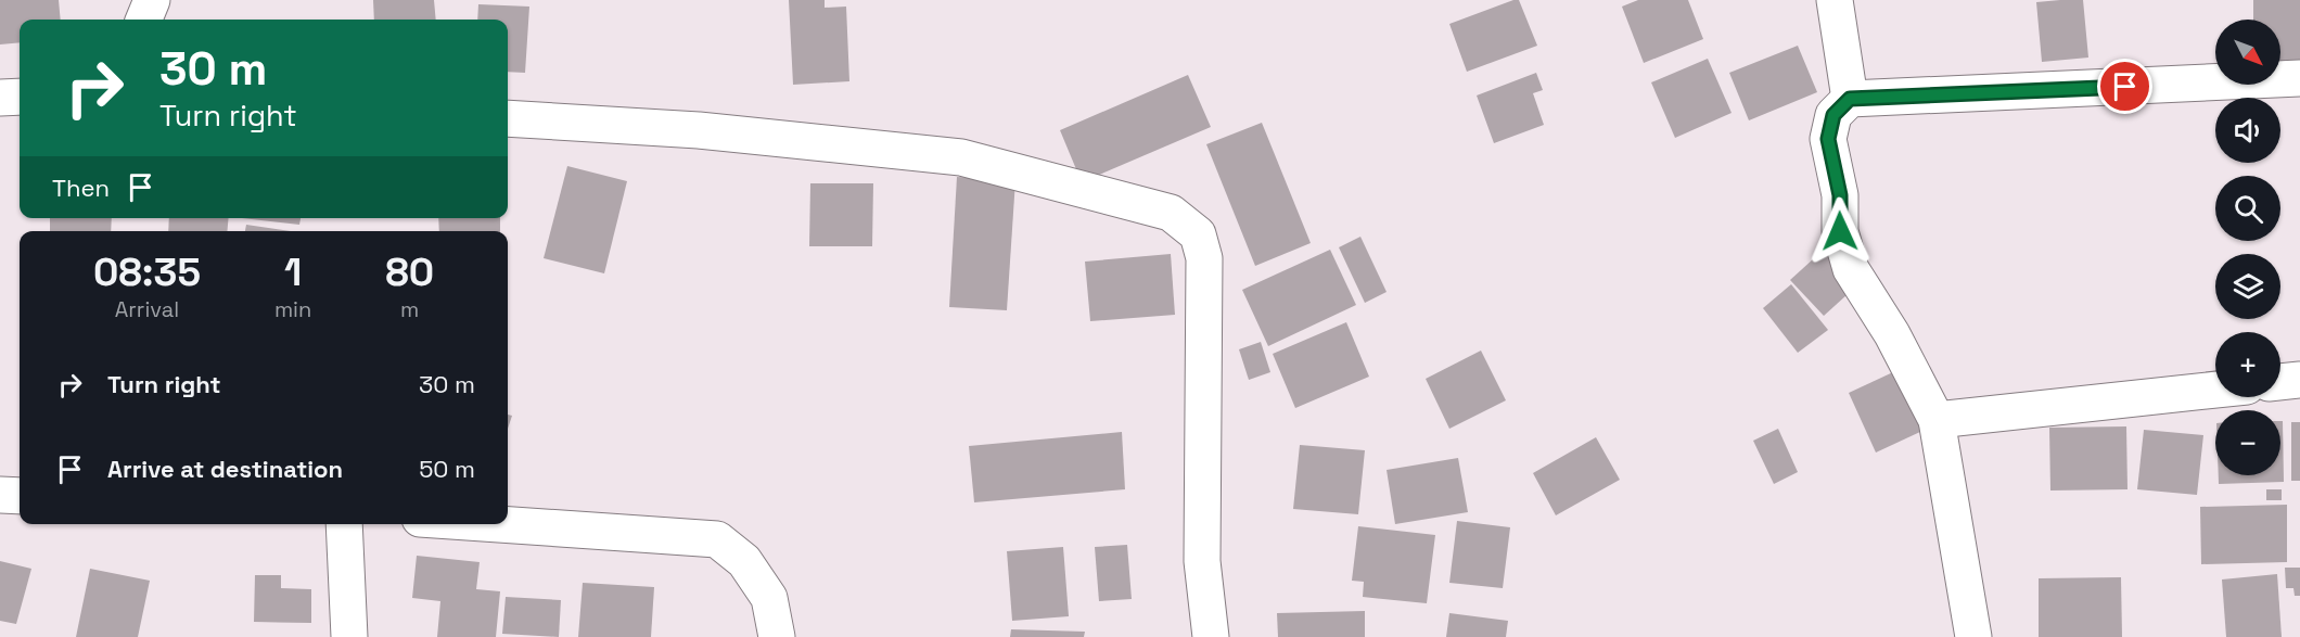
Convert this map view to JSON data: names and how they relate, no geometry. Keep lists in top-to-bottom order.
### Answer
{
  "north": "bottom right",
  "page": {
    "map_buttons": ["+", "−"],
    "turn": ["30 m", "Turn right"],
    "then": "Then",
    "eta": [
      "08:35",
      "Arrival",
      "1",
      "min",
      "80",
      "m"
    ],
    "list": [
      {
        "name": "Turn right",
        "value": "30 m"
      },
      {
        "name": "Arrive at destination",
        "value": "50 m"
      }
    ]
  }
}
